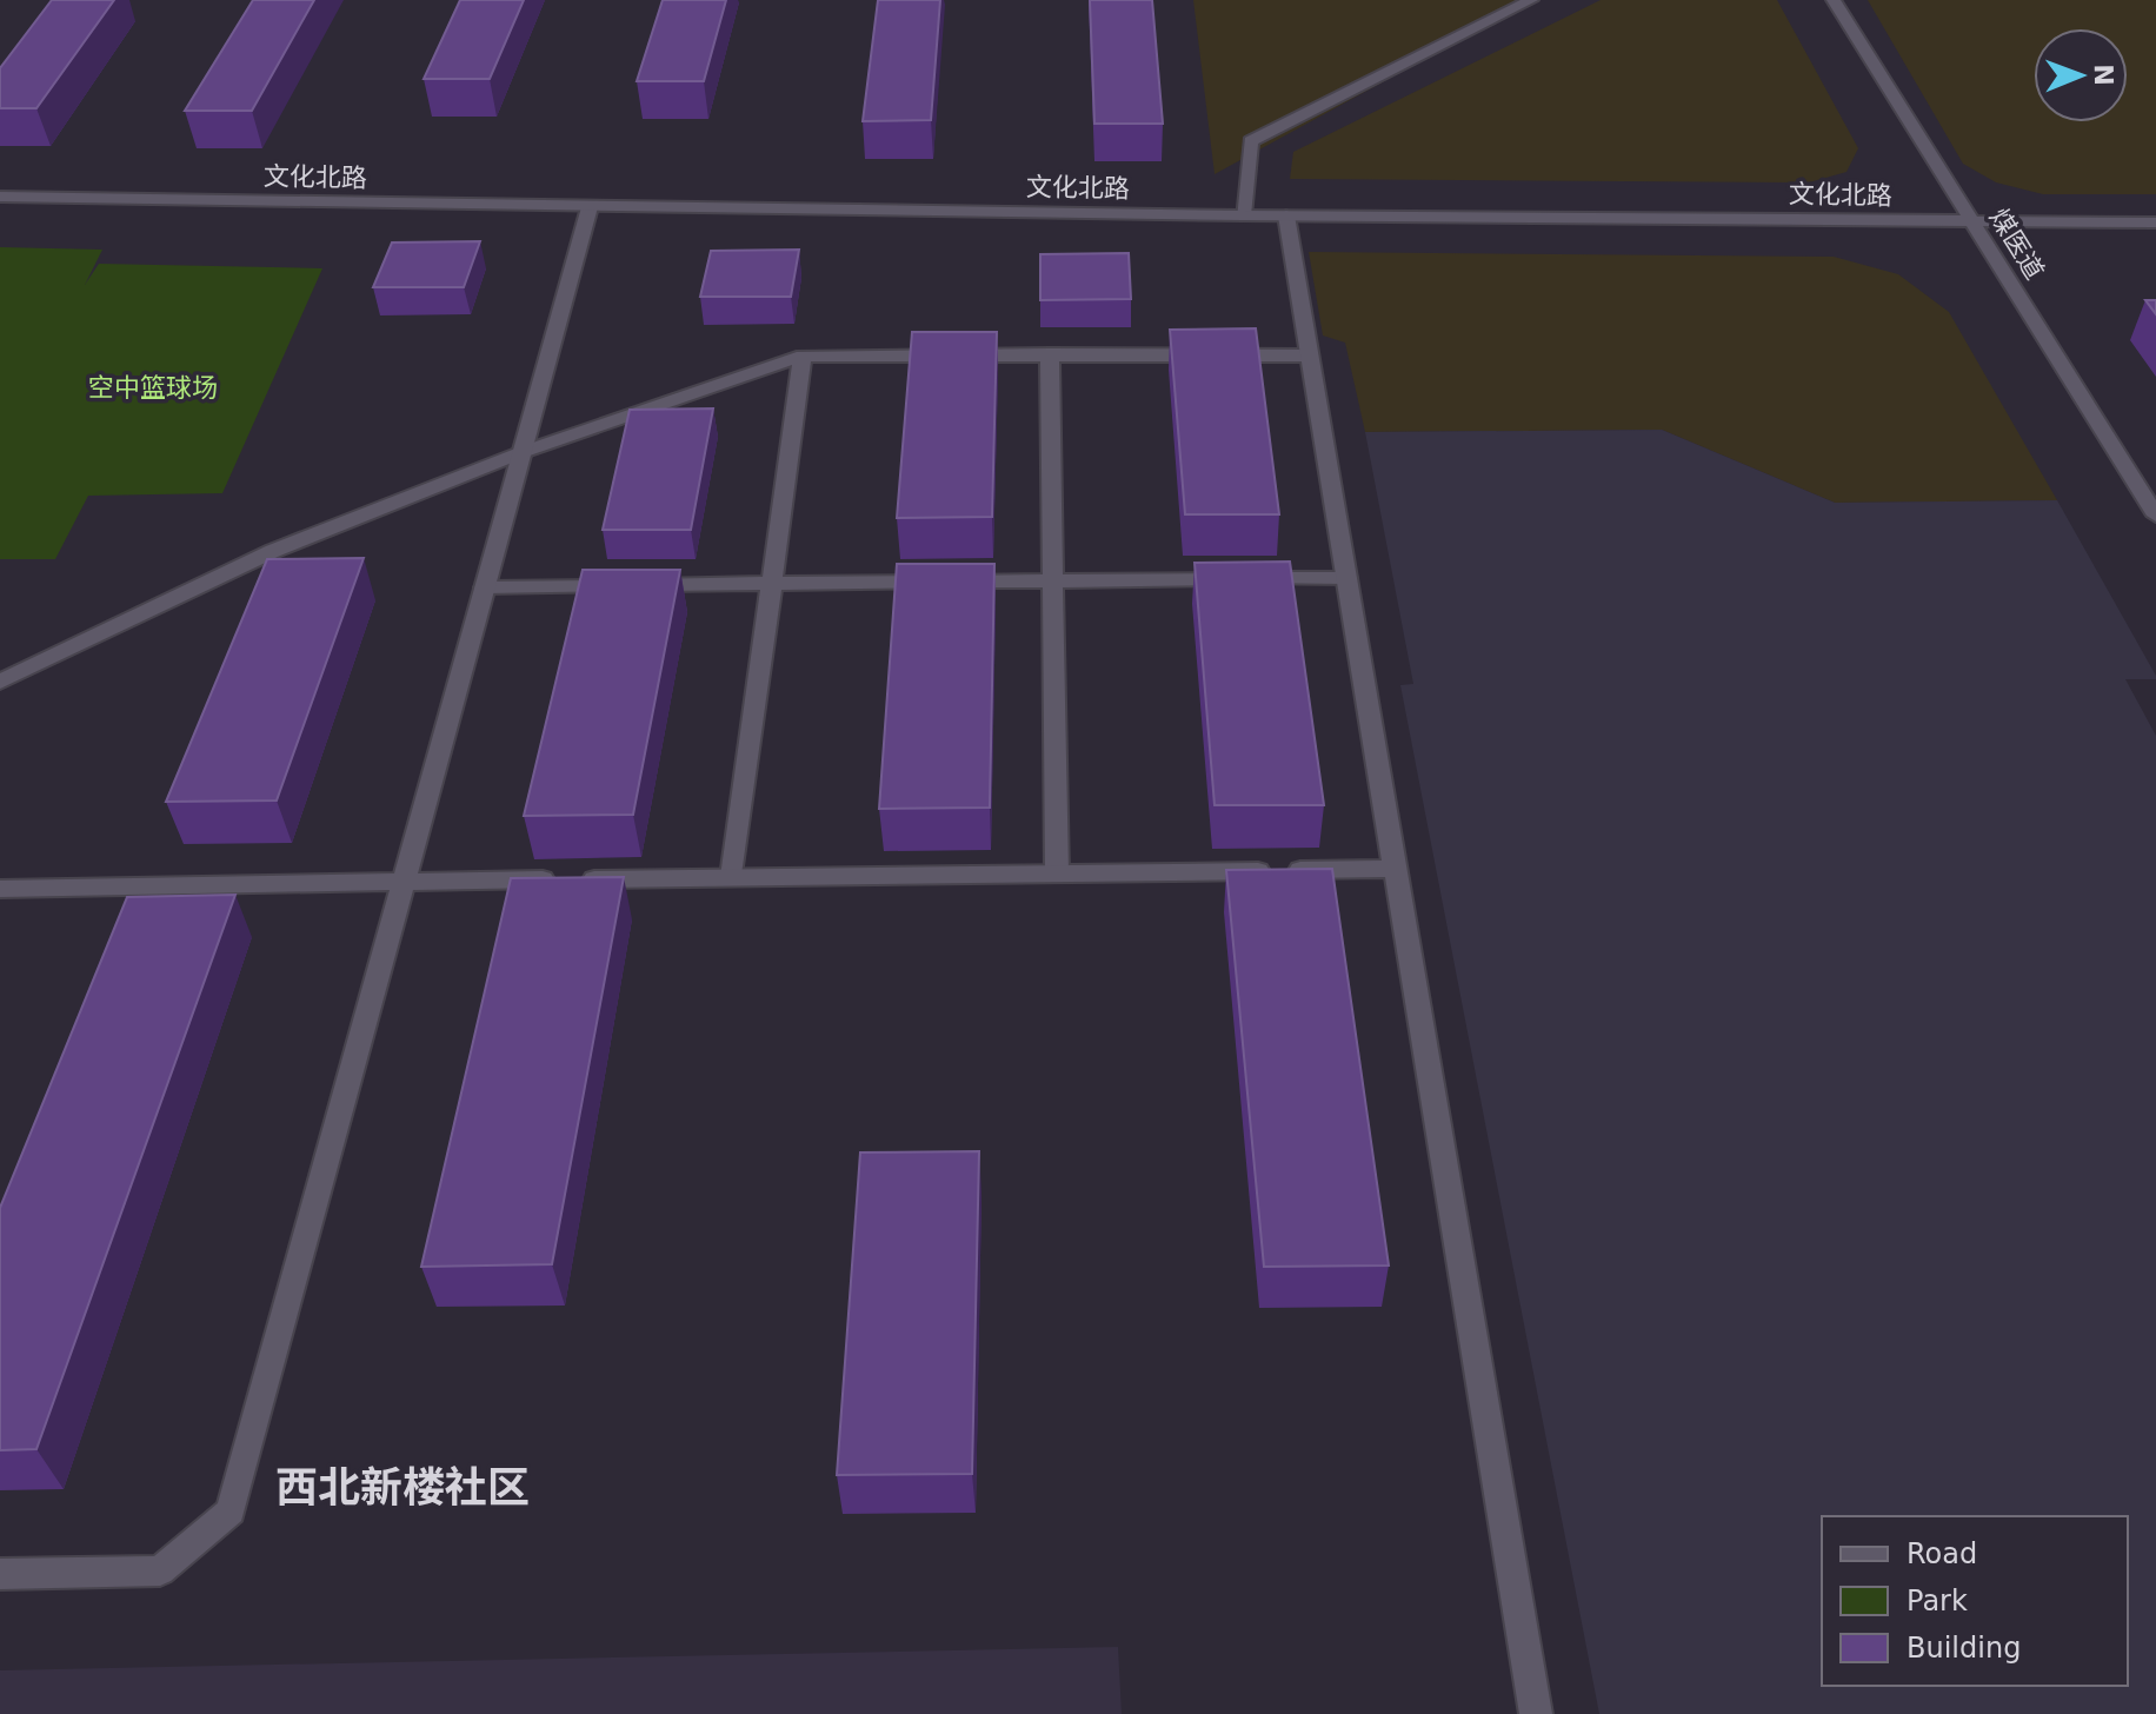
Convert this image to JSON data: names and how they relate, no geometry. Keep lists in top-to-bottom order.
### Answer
{
  "streets": {
    "street": ["文化北路", "煤医道"]
  },
  "crossings": [
    ["文化北路", "煤医道"]
  ],
  "districts": ["西北新楼社区"],
  "parks": ["空中篮球场"],
  "legend": ["Road", "Park", "Building"],
  "north": "right"
}
